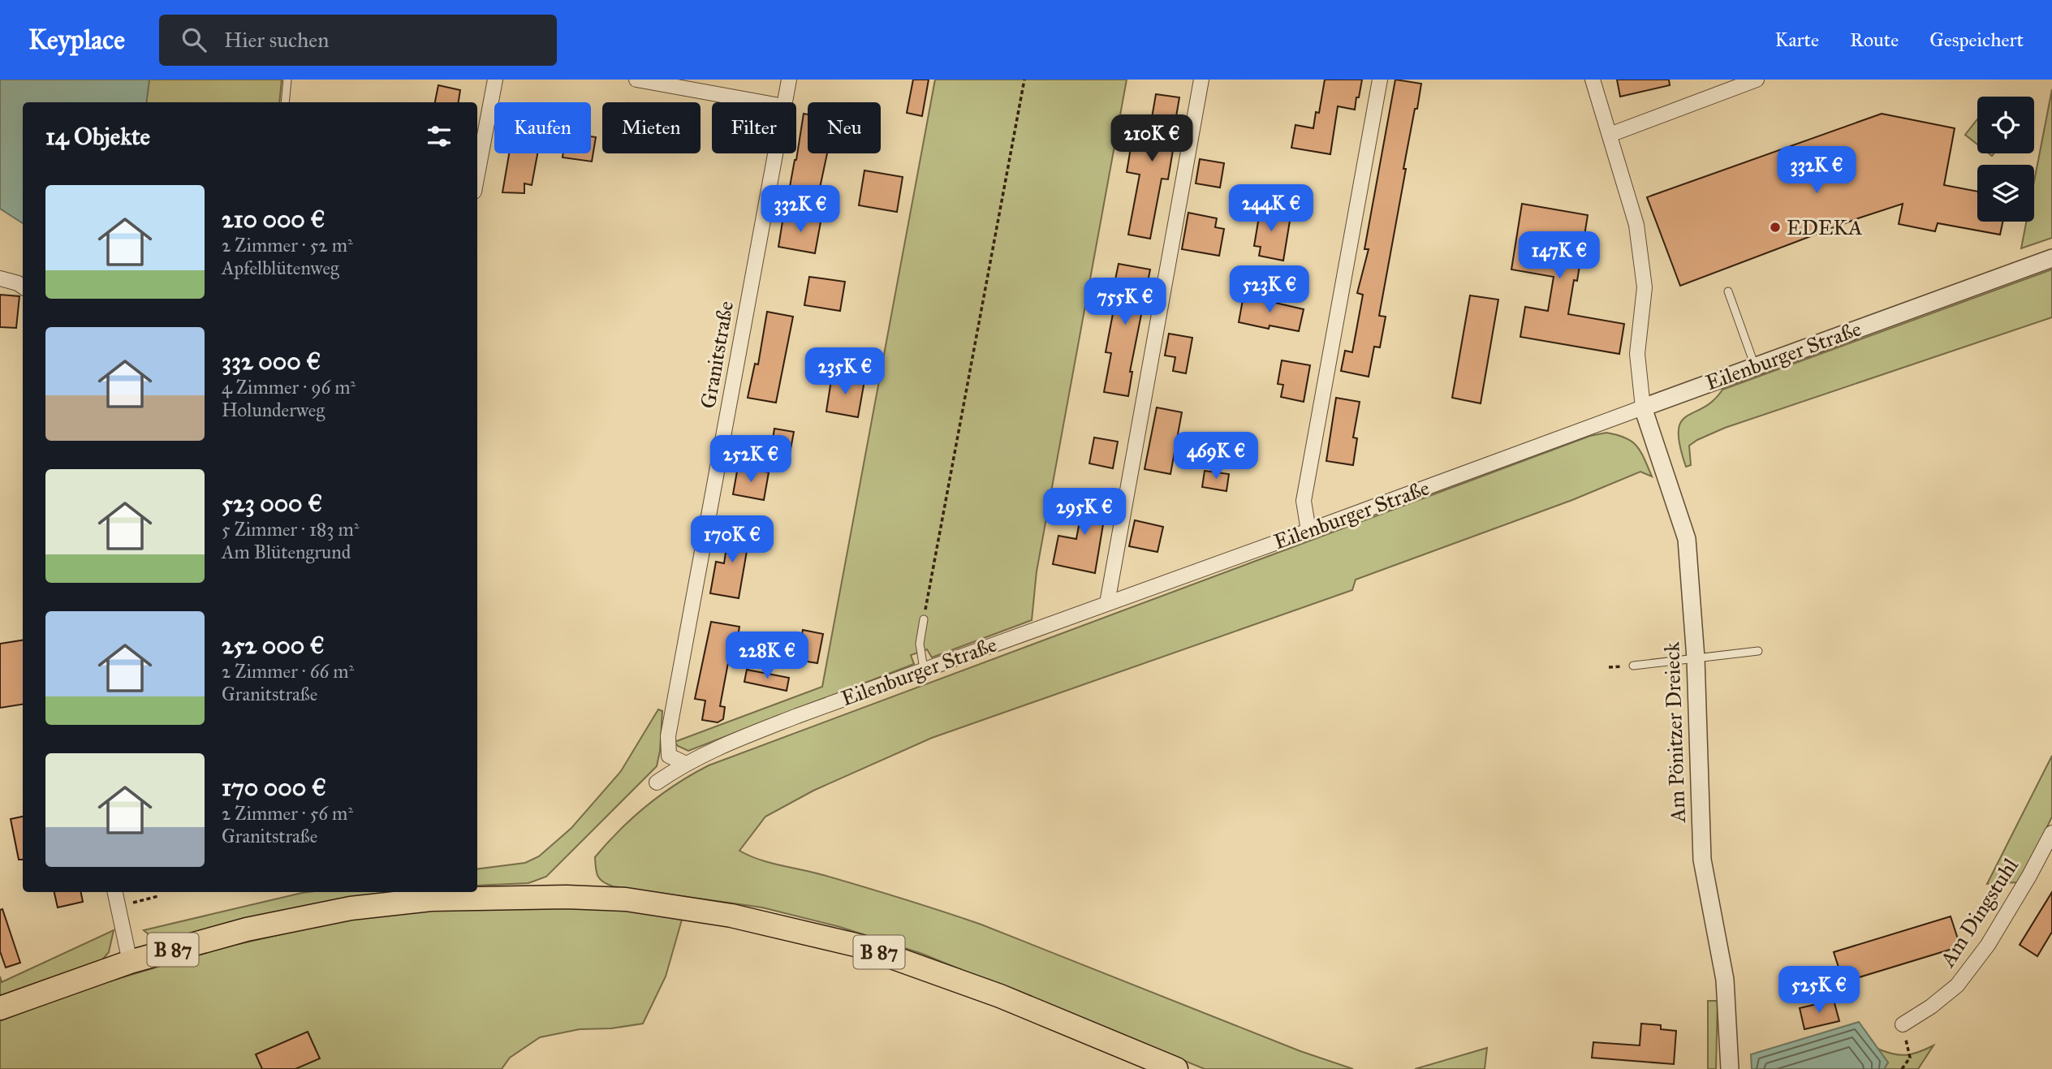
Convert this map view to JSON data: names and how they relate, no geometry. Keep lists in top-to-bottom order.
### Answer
{
  "streets": {
    "main road": ["B 87"],
    "street": [
      "Granitstraße",
      "Eilenburger Straße",
      "Am Pönitzer Dreieck",
      "Am Dingstuhl"
    ]
  },
  "crossings": [
    ["Granitstraße", "Eilenburger Straße"],
    ["Eilenburger Straße", "Am Pönitzer Dreieck"]
  ],
  "places": ["EDEKA"],
  "page": {
    "header": "Keyplace",
    "search": "Hier suchen",
    "nav": ["Karte", "Route", "Gespeichert"],
    "chip": [
      "Kaufen",
      "Mieten",
      "Filter",
      "Neu"
    ],
    "heading": "14 Objekte",
    "price": [
      "210K €",
      "332K €",
      "244K €",
      "332K €",
      "147K €",
      "523K €",
      "755K €",
      "235K €",
      "469K €",
      "252K €",
      "295K €",
      "170K €",
      "228K €",
      "525K €"
    ],
    "list": [
      {
        "name": "210 000 €",
        "note": "2 Zimmer · 52 m² · Apfelblütenweg"
      },
      {
        "name": "332 000 €",
        "note": "4 Zimmer · 96 m² · Holunderweg"
      },
      {
        "name": "523 000 €",
        "note": "5 Zimmer · 183 m² · Am Blütengrund"
      },
      {
        "name": "252 000 €",
        "note": "2 Zimmer · 66 m² · Granitstraße"
      },
      {
        "name": "170 000 €",
        "note": "2 Zimmer · 56 m² · Granitstraße"
      }
    ]
  }
}
